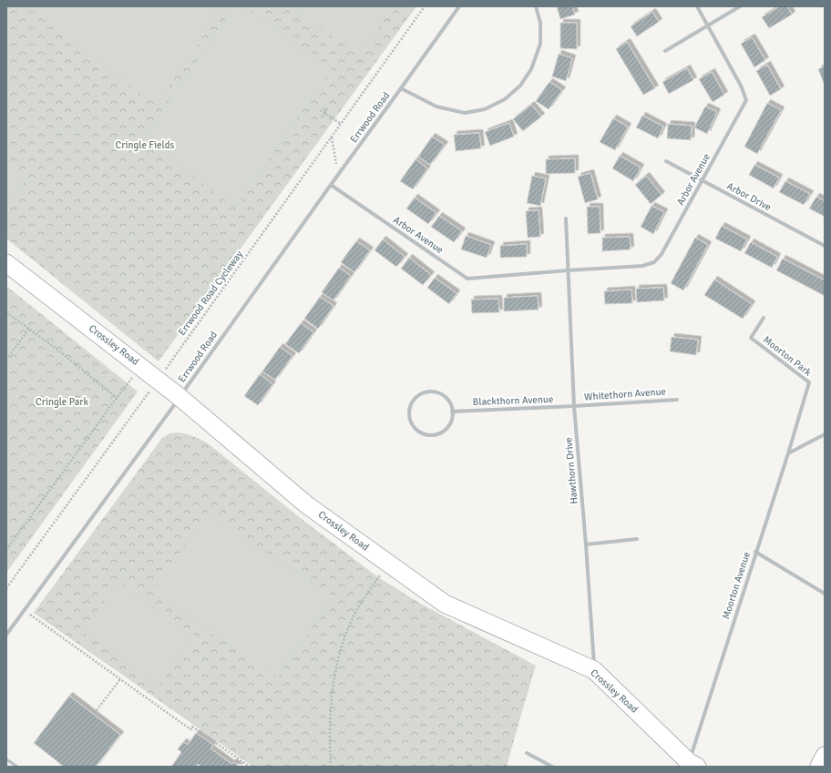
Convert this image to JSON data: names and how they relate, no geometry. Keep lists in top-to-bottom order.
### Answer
{
  "streets": {
    "street": [
      "Errwood Road",
      "Arbor Avenue",
      "Arbor Drive",
      "Crossley Road",
      "Moorton Park",
      "Whitethorn Avenue",
      "Blackthorn Avenue",
      "Hawthorn Drive",
      "Moorton Avenue"
    ],
    "path": ["Errwood Road Cycleway"]
  },
  "crossings": [
    ["Errwood Road", "Arbor Avenue"],
    ["Errwood Road", "Crossley Road"],
    ["Arbor Avenue", "Arbor Drive"],
    ["Arbor Avenue", "Hawthorn Drive"],
    ["Errwood Road Cycleway", "Crossley Road"],
    ["Crossley Road", "Hawthorn Drive"],
    ["Crossley Road", "Moorton Avenue"],
    ["Moorton Park", "Moorton Avenue"],
    ["Whitethorn Avenue", "Blackthorn Avenue"],
    ["Whitethorn Avenue", "Hawthorn Drive"],
    ["Blackthorn Avenue", "Hawthorn Drive"]
  ],
  "parks": ["Cringle Fields", "Cringle Park"]
}
